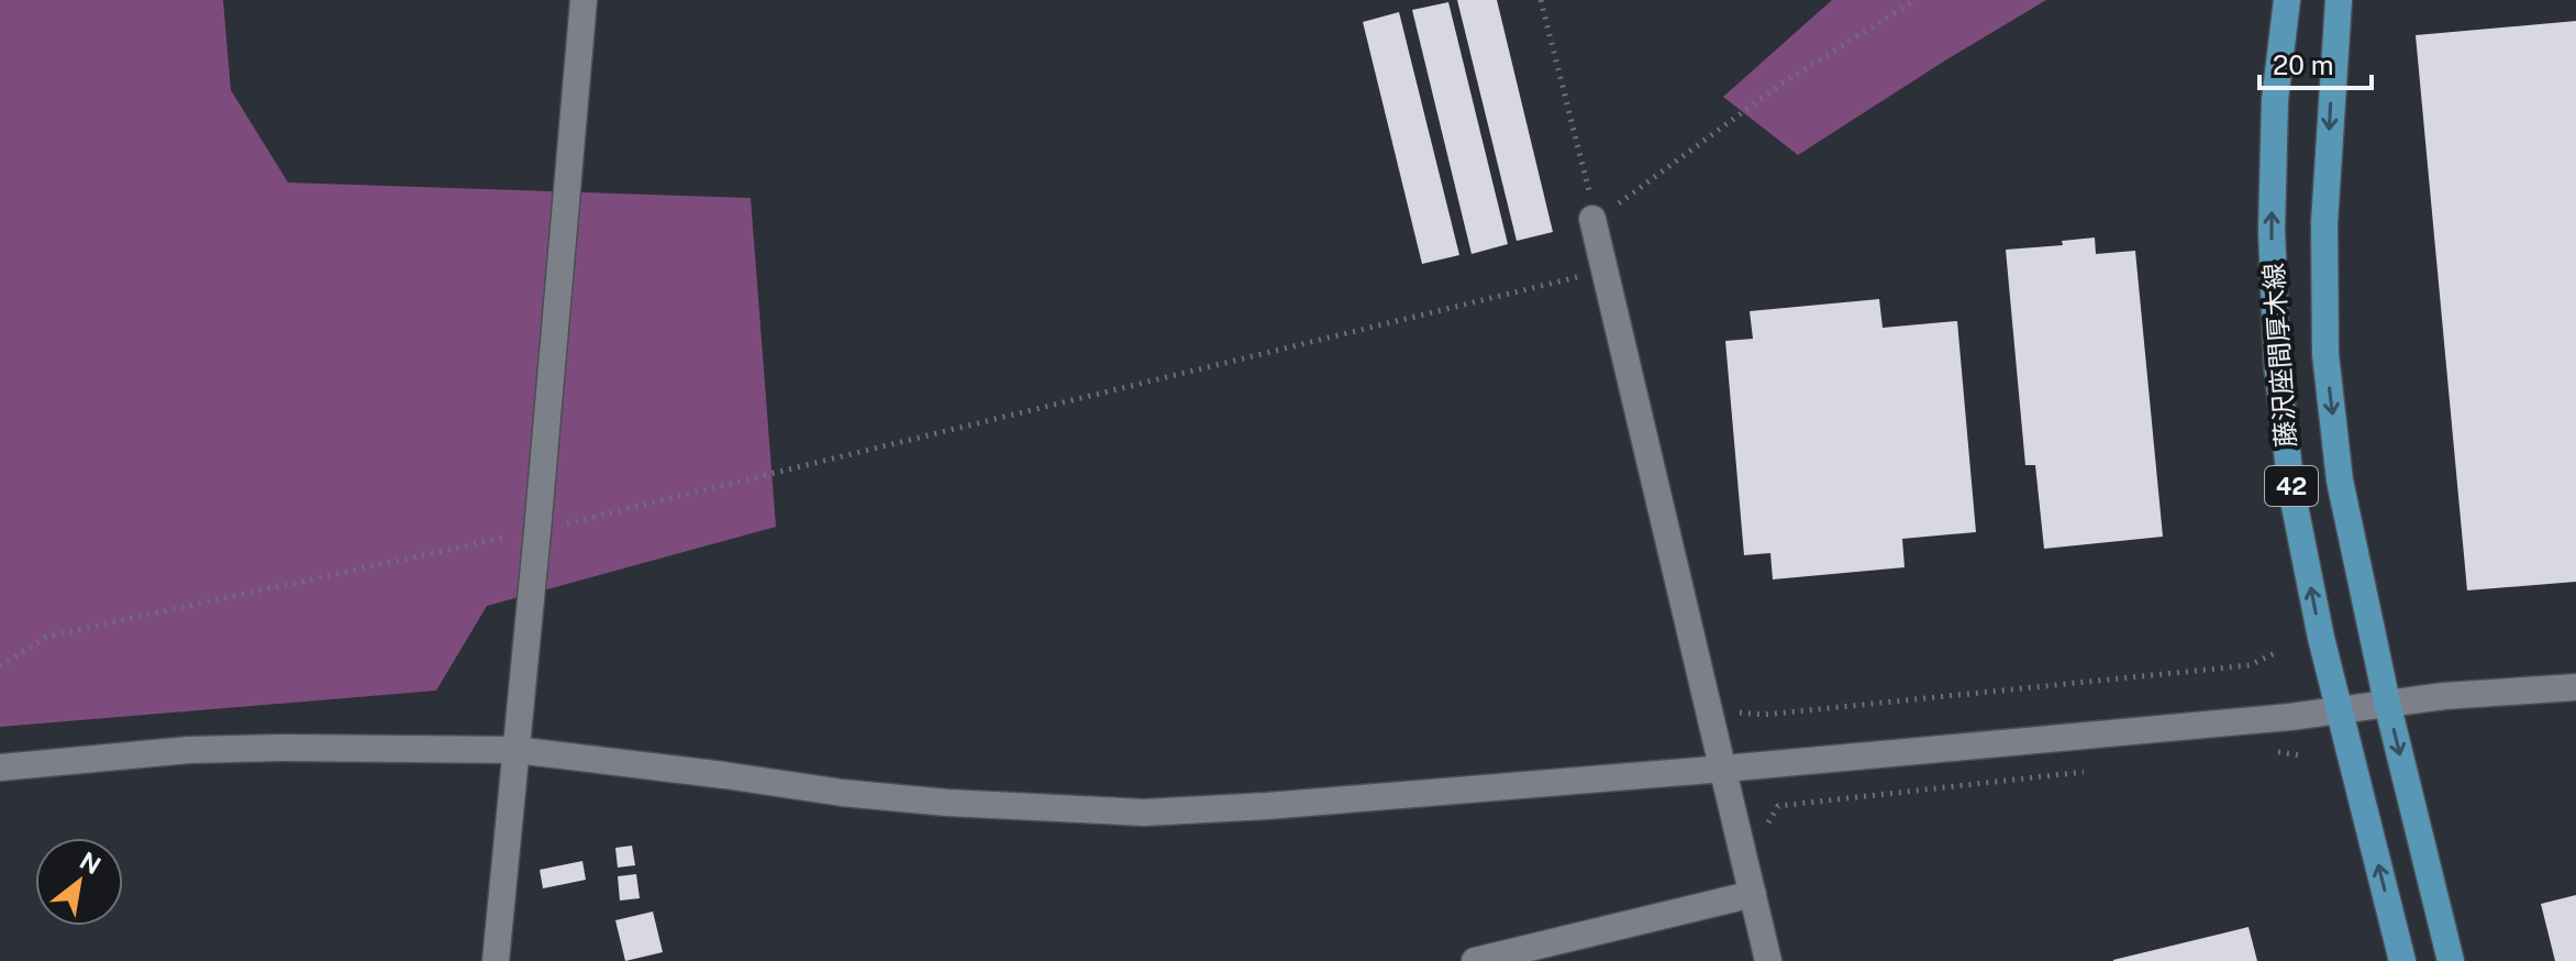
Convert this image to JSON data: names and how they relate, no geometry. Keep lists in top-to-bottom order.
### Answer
{
  "streets": {
    "main road": ["藤沢座間厚木線", "42"]
  },
  "scale_bar": "20 m",
  "north": "top right"
}
